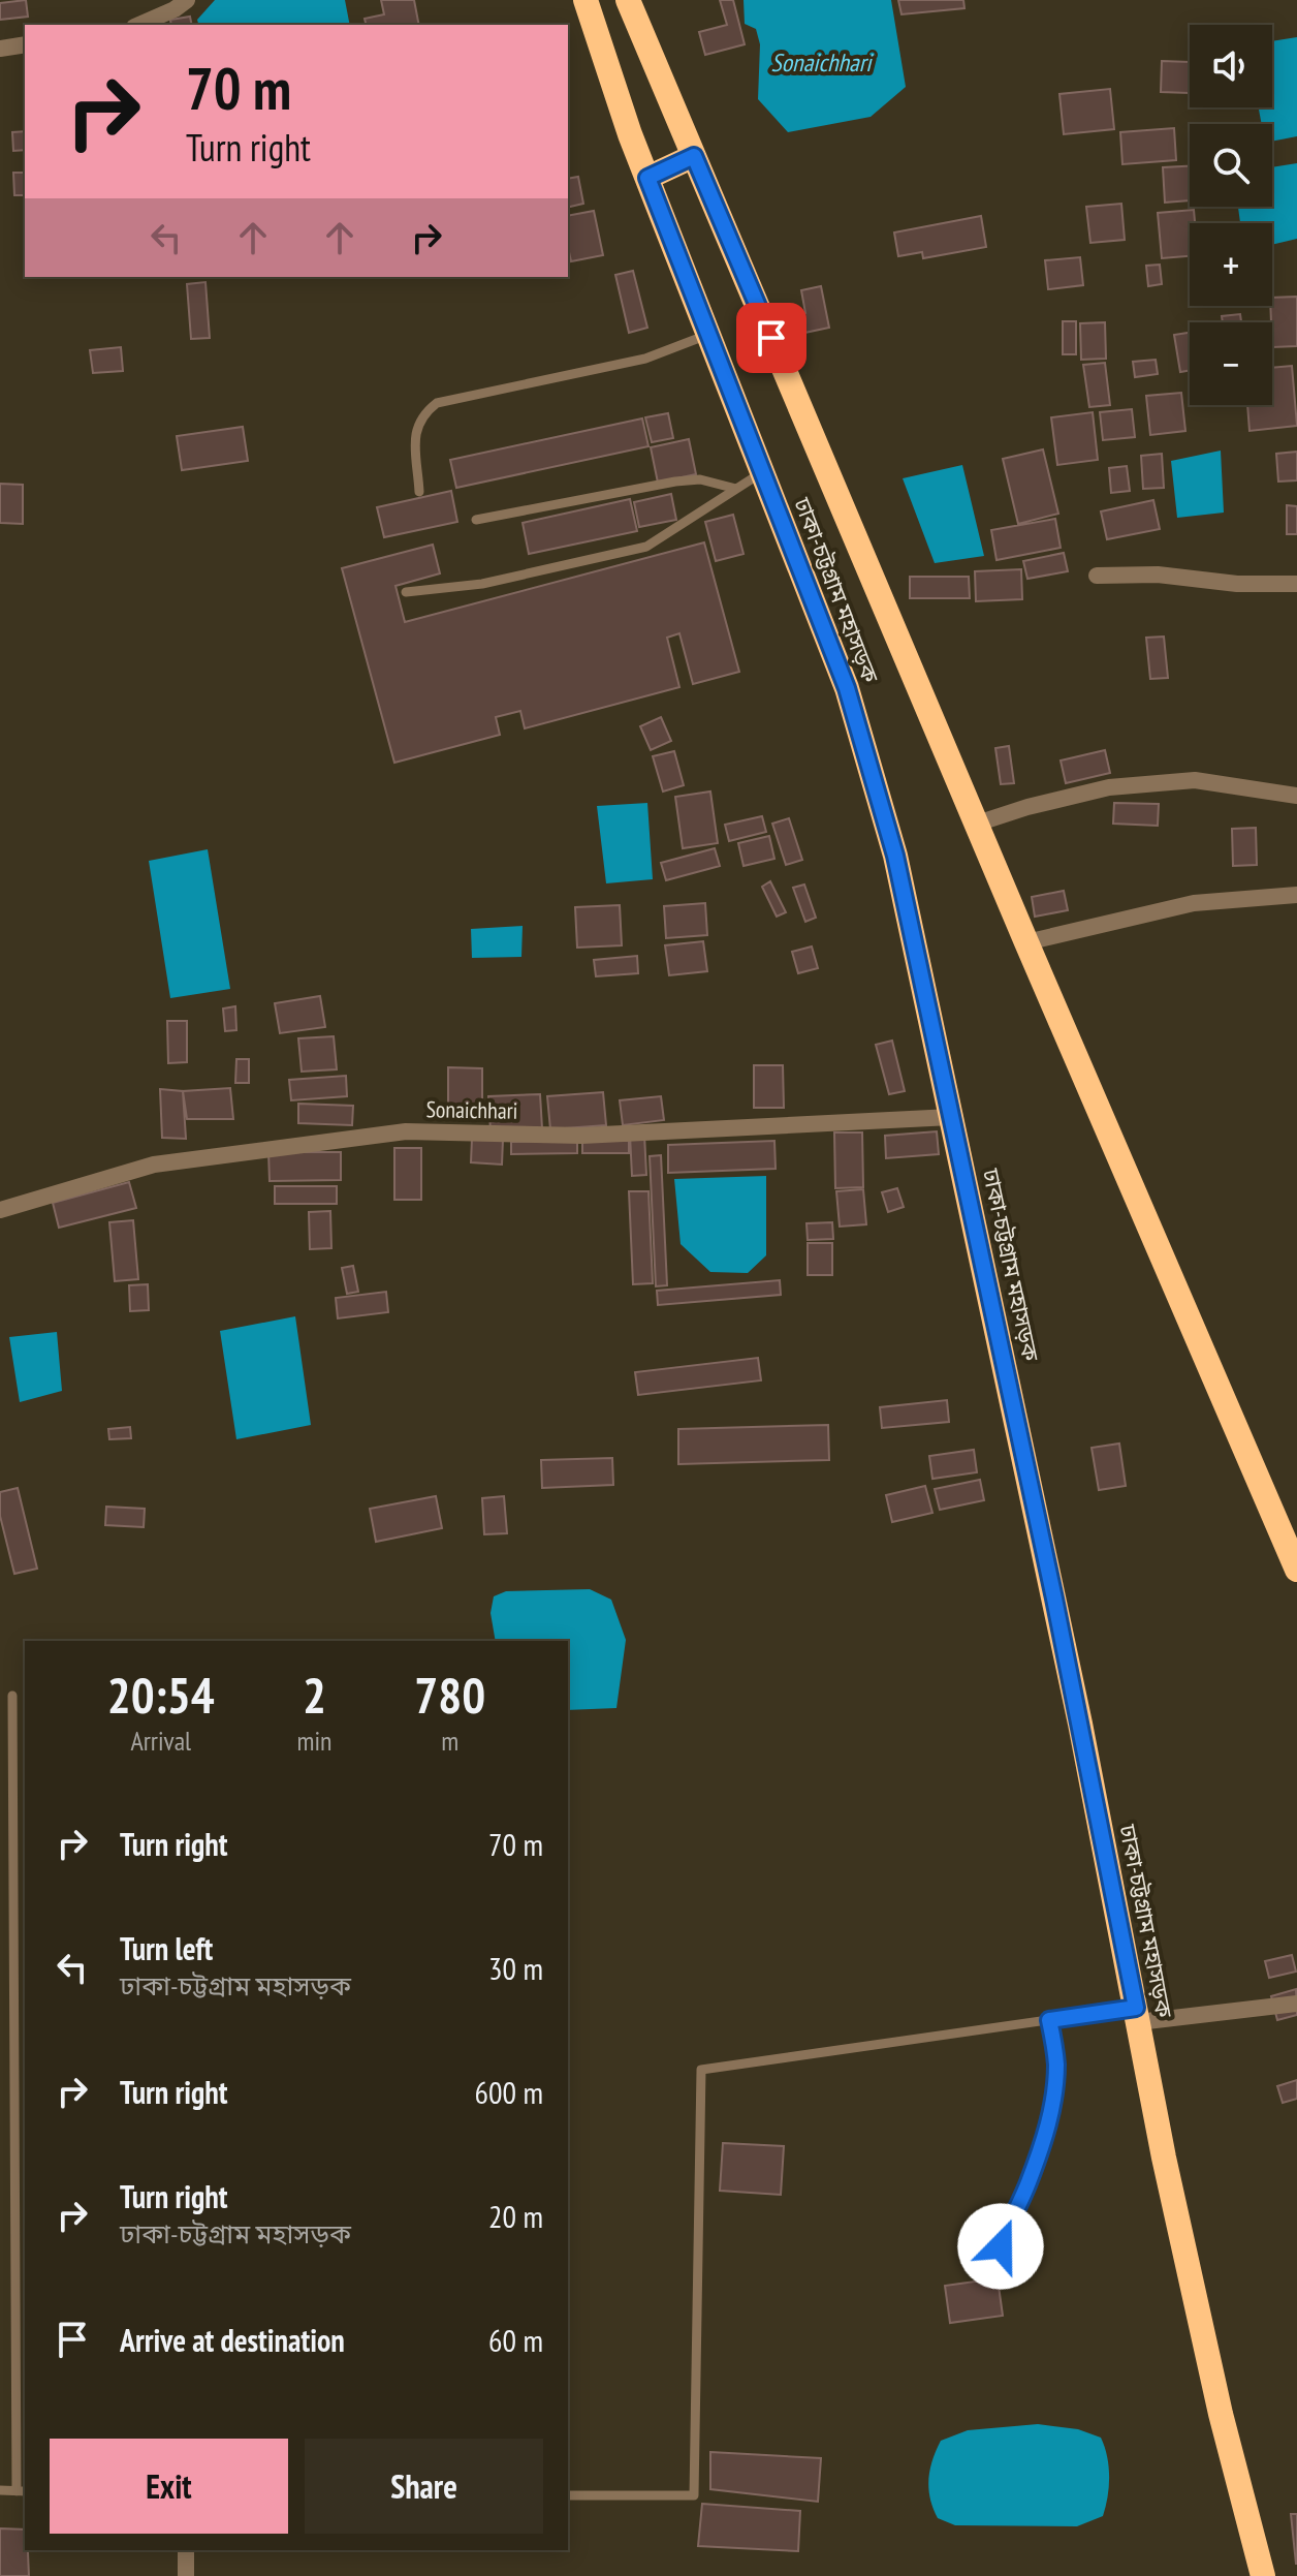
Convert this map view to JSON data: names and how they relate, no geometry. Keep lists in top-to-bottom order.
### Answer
{
  "streets": {
    "highway": ["ঢাকা-চট্টগ্রাম মহাসড়ক"],
    "street": ["Sonaichhari"]
  },
  "crossings": [
    ["ঢাকা-চট্টগ্রাম মহাসড়ক", "Sonaichhari"]
  ],
  "water": ["Sonaichhari"],
  "page": {
    "map_buttons": ["+", "−"],
    "turn": ["70 m", "Turn right"],
    "eta": [
      "20:54",
      "Arrival",
      "2",
      "min",
      "780",
      "m"
    ],
    "list": [
      {
        "name": "Turn right",
        "value": "70 m"
      },
      {
        "name": "Turn left",
        "note": "ঢাকা-চট্টগ্রাম মহাসড়ক",
        "value": "30 m"
      },
      {
        "name": "Turn right",
        "value": "600 m"
      },
      {
        "name": "Turn right",
        "note": "ঢাকা-চট্টগ্রাম মহাসড়ক",
        "value": "20 m"
      },
      {
        "name": "Arrive at destination",
        "value": "60 m"
      }
    ],
    "buttons": ["Exit", "Share"]
  }
}
